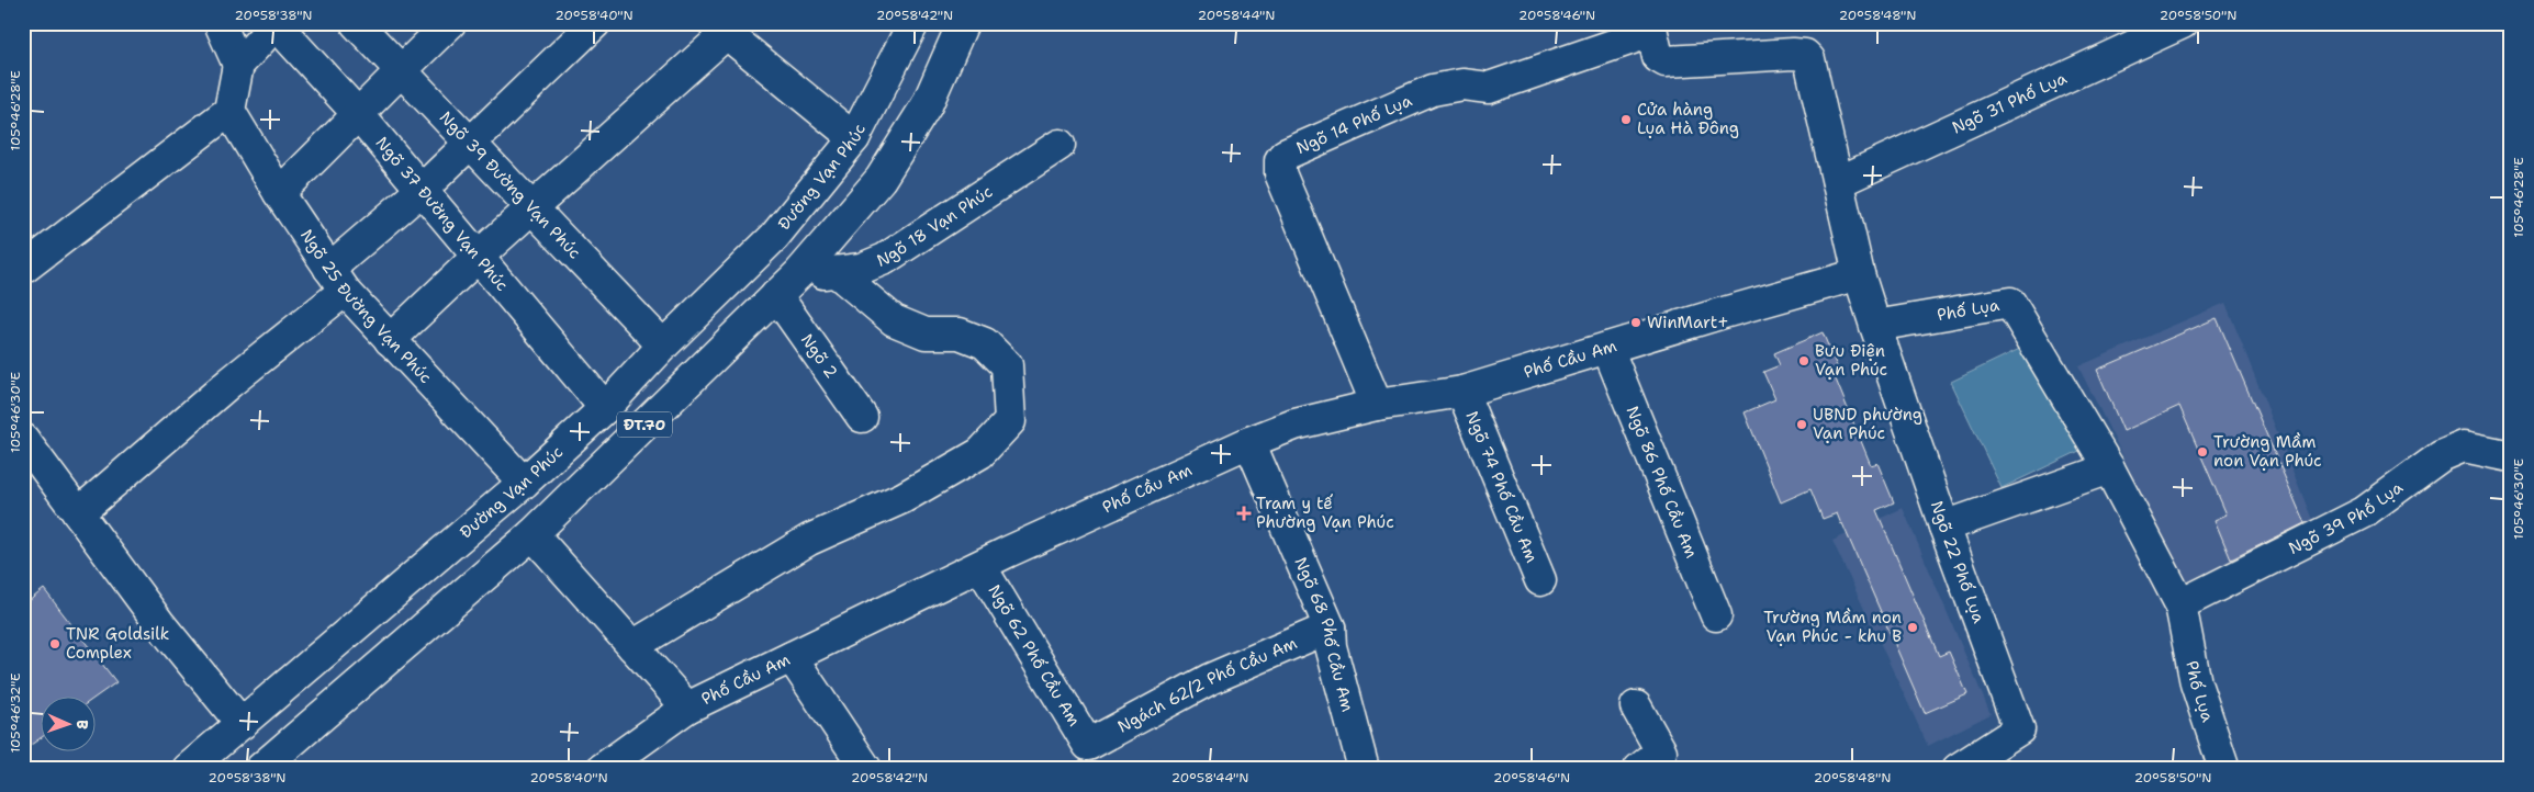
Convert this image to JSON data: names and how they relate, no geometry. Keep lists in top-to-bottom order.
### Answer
{
  "streets": {
    "street": [
      "Ngõ 31 Phố Lụa",
      "Ngõ 14 Phố Lụa",
      "Đường Vạn Phúc",
      "Ngõ 39 Đường Vạn Phúc",
      "Ngõ 37 Đường Vạn Phúc",
      "Ngõ 18 Vạn Phúc",
      "Ngõ 25 Đường Vạn Phúc",
      "Phố Lụa",
      "Ngõ 2",
      "Phố Cầu Am",
      "ĐT.70",
      "Ngõ 86 Phố Cầu Am",
      "Ngõ 74 Phố Cầu Am",
      "Ngõ 39 Phố Lụa",
      "Ngõ 22 Phố Lụa",
      "Ngõ 68 Phố Cầu Am",
      "Ngõ 62 Phố Cầu Am",
      "Ngách 62/2 Phố Cầu Am"
    ]
  },
  "crossings": [
    ["Ngõ 14 Phố Lụa", "Phố Cầu Am"],
    ["Đường Vạn Phúc", "Ngõ 39 Đường Vạn Phúc"],
    ["Đường Vạn Phúc", "Ngõ 37 Đường Vạn Phúc"],
    ["Đường Vạn Phúc", "Ngõ 25 Đường Vạn Phúc"],
    ["Ngõ 39 Đường Vạn Phúc", "ĐT.70"],
    ["Ngõ 18 Vạn Phúc", "ĐT.70"],
    ["Phố Lụa", "Ngõ 39 Phố Lụa"],
    ["Phố Lụa", "Ngõ 22 Phố Lụa"],
    ["Ngõ 2", "ĐT.70"],
    ["Phố Cầu Am", "Ngõ 86 Phố Cầu Am"],
    ["Phố Cầu Am", "Ngõ 74 Phố Cầu Am"],
    ["Phố Cầu Am", "Ngõ 68 Phố Cầu Am"],
    ["Phố Cầu Am", "Ngõ 62 Phố Cầu Am"],
    ["Ngõ 68 Phố Cầu Am", "Ngách 62/2 Phố Cầu Am"],
    ["Ngõ 62 Phố Cầu Am", "Ngách 62/2 Phố Cầu Am"]
  ],
  "places": {
    "other": [
      "Cửa hàng Lụa Hà Đông",
      "WinMart+",
      "Bưu Điện Vạn Phúc",
      "UBND phường Vạn Phúc",
      "Trường Mầm non Vạn Phúc",
      "Trường Mầm non Vạn Phúc - khu B",
      "TNR Goldsilk Complex"
    ],
    "health": ["Trạm y tế Phường Vạn Phúc"]
  },
  "north": "right",
  "coordinates": [
    "20°58'38\"N",
    "20°58'40\"N",
    "20°58'42\"N",
    "20°58'44\"N",
    "20°58'46\"N",
    "20°58'48\"N",
    "20°58'50\"N",
    "105°46'28\"E",
    "105°46'30\"E",
    "105°46'32\"E"
  ]
}
